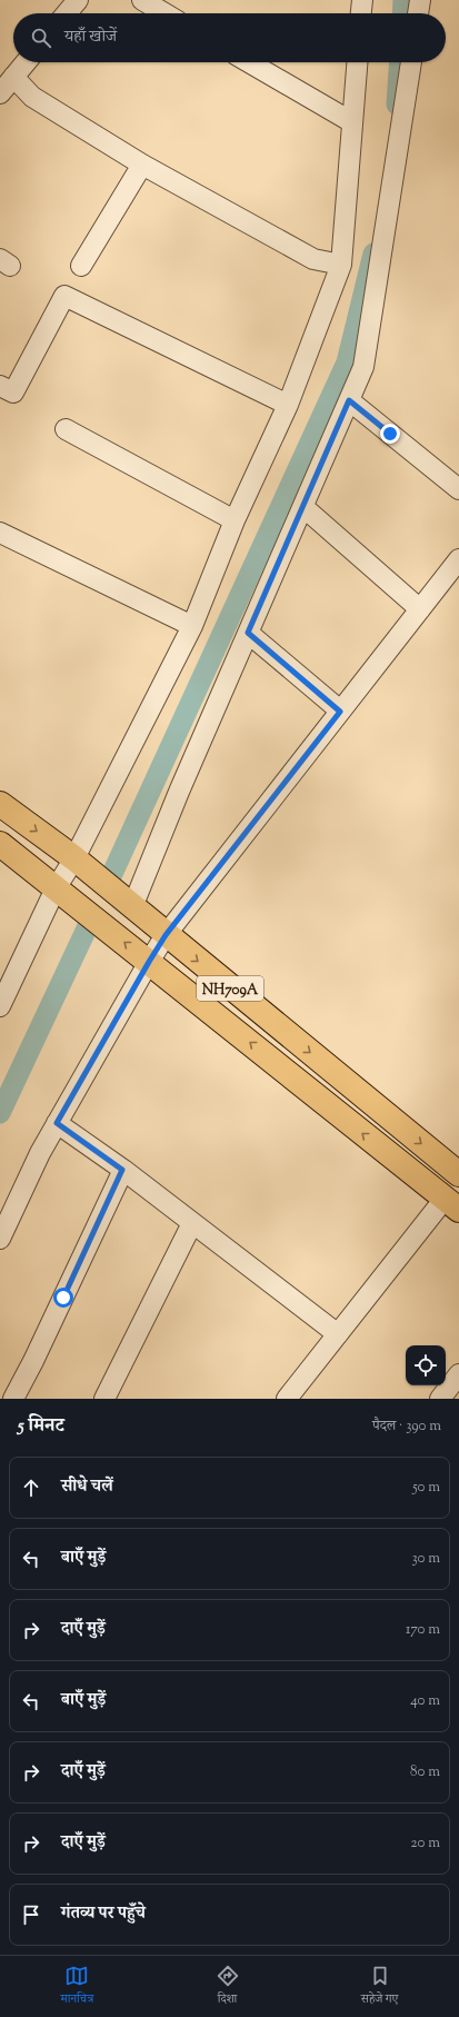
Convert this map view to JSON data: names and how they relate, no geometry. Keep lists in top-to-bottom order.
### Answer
{
  "streets": {
    "highway": ["NH709A"]
  },
  "page": {
    "search": "यहाँ खोजें",
    "heading": ["5 मिनट", "पैदल · 390 m"],
    "list": [
      ["सीधे चलें", "50 m"],
      ["बाएँ मुड़ें", "30 m"],
      ["दाएँ मुड़ें", "170 m"],
      ["बाएँ मुड़ें", "40 m"],
      ["दाएँ मुड़ें", "80 m"],
      ["दाएँ मुड़ें", "20 m"],
      "गंतव्य पर पहुँचे"
    ],
    "nav": ["मानचित्र", "दिशा", "सहेजे गए"]
  }
}
